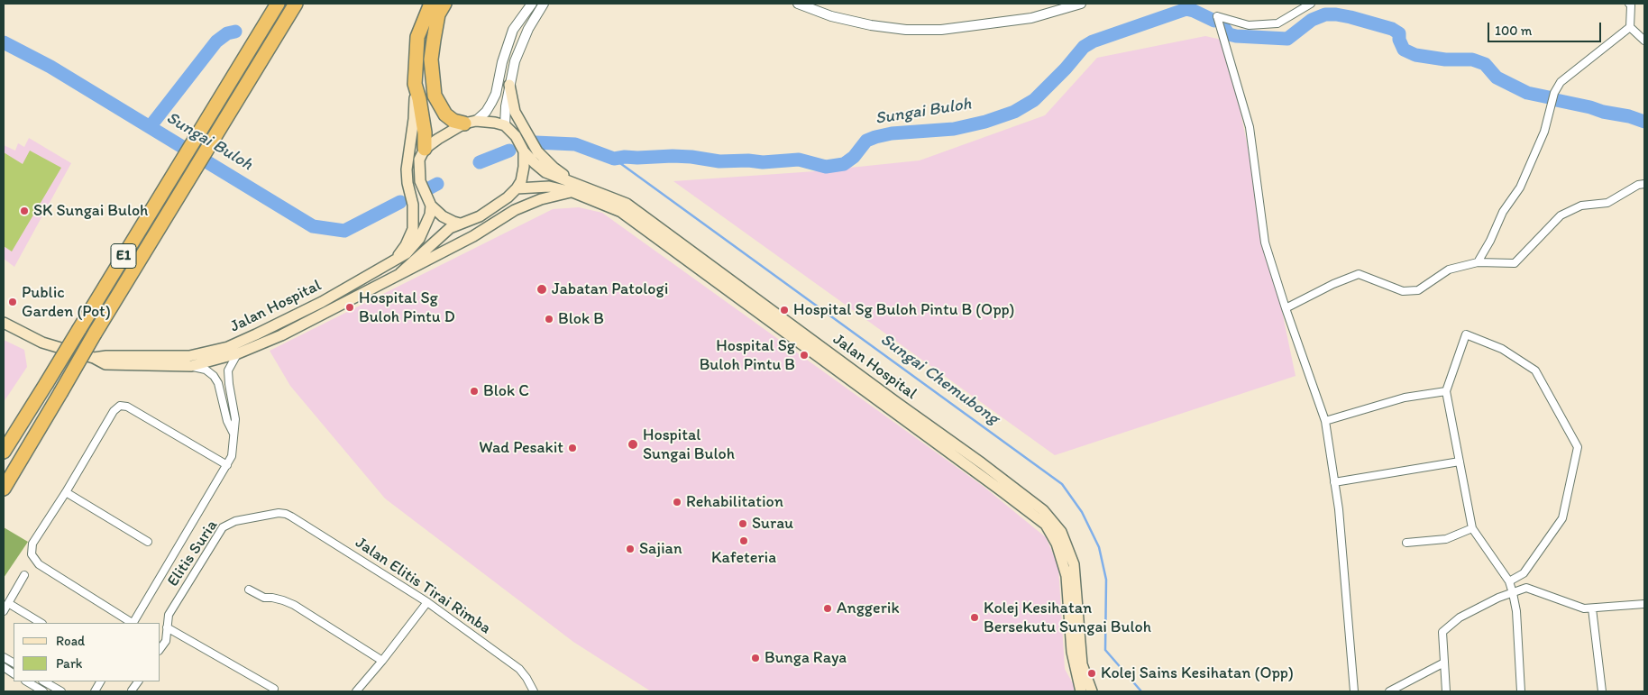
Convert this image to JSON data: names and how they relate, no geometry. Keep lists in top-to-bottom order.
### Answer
{
  "streets": {
    "highway": ["E1"],
    "main road": ["Jalan Hospital"],
    "street": ["Elitis Suria", "Jalan Elitis Tirai Rimba"]
  },
  "crossings": [
    ["Elitis Suria", "Jalan Elitis Tirai Rimba"]
  ],
  "water": ["Sungai Buloh", "Sungai Chemubong"],
  "places": [
    "SK Sungai Buloh",
    "Jabatan Patologi",
    "Public Garden (Pot)",
    "Hospital Sg Buloh Pintu D",
    "Hospital Sg Buloh Pintu B (Opp)",
    "Blok B",
    "Hospital Sg Buloh Pintu B",
    "Blok C",
    "Hospital Sungai Buloh",
    "Wad Pesakit",
    "Rehabilitation",
    "Surau",
    "Kafeteria",
    "Sajian",
    "Anggerik",
    "Kolej Kesihatan Bersekutu Sungai Buloh",
    "Bunga Raya",
    "Kolej Sains Kesihatan (Opp)"
  ],
  "legend": ["Road", "Park"],
  "scale_bar": "100 m"
}
